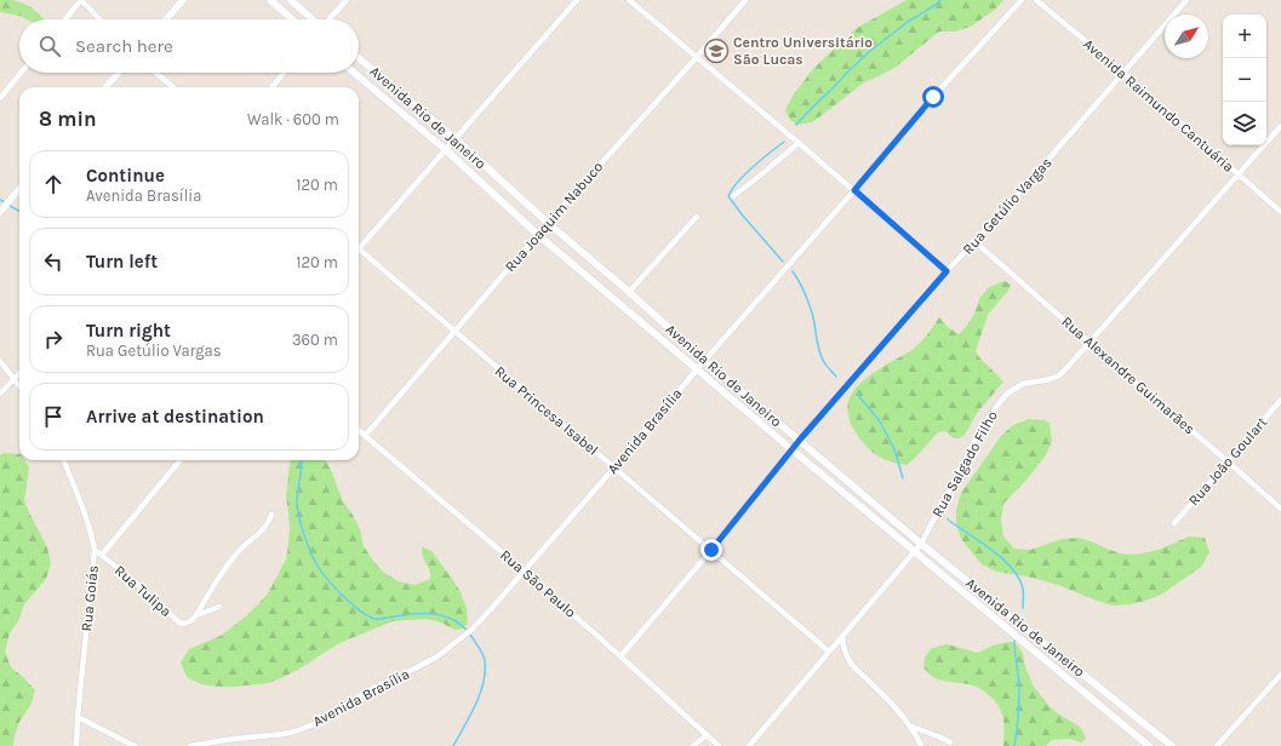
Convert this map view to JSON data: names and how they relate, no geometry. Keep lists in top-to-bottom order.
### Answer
{
  "streets": {
    "main road": ["Avenida Rio de Janeiro"],
    "street": [
      "Avenida Raimundo Cantuária",
      "Rua Getúlio Vargas",
      "Rua Joaquim Nabuco",
      "Rua Alexandre Guimarães",
      "Rua Princesa Isabel",
      "Avenida Brasília",
      "Rua João Goulart",
      "Rua Salgado Filho",
      "Rua São Paulo",
      "Rua Tulipa",
      "Rua Goiás"
    ]
  },
  "crossings": [
    ["Avenida Raimundo Cantuária", "Rua Getúlio Vargas"],
    ["Avenida Raimundo Cantuária", "Rua Salgado Filho"],
    ["Avenida Rio de Janeiro", "Rua Getúlio Vargas"],
    ["Avenida Rio de Janeiro", "Rua Joaquim Nabuco"],
    ["Avenida Rio de Janeiro", "Avenida Brasília"],
    ["Avenida Rio de Janeiro", "Rua Salgado Filho"],
    ["Rua Getúlio Vargas", "Rua Alexandre Guimarães"],
    ["Rua Getúlio Vargas", "Rua Princesa Isabel"],
    ["Rua Getúlio Vargas", "Rua São Paulo"],
    ["Rua Joaquim Nabuco", "Rua Princesa Isabel"],
    ["Rua Joaquim Nabuco", "Rua São Paulo"],
    ["Rua Alexandre Guimarães", "Rua João Goulart"],
    ["Rua Alexandre Guimarães", "Rua Salgado Filho"],
    ["Rua Princesa Isabel", "Avenida Brasília"],
    ["Rua Princesa Isabel", "Rua Salgado Filho"],
    ["Avenida Brasília", "Rua São Paulo"],
    ["Rua Tulipa", "Rua Goiás"]
  ],
  "places": {
    "school or university": ["Centro Universitário São Lucas"]
  },
  "north": "top right",
  "page": {
    "map_buttons": ["+", "−"],
    "search": "Search here",
    "heading": ["8 min", "Walk · 600 m"],
    "list": [
      ["Continue", "Avenida Brasília", "120 m"],
      ["Turn left", "120 m"],
      ["Turn right", "Rua Getúlio Vargas", "360 m"],
      "Arrive at destination"
    ]
  }
}
